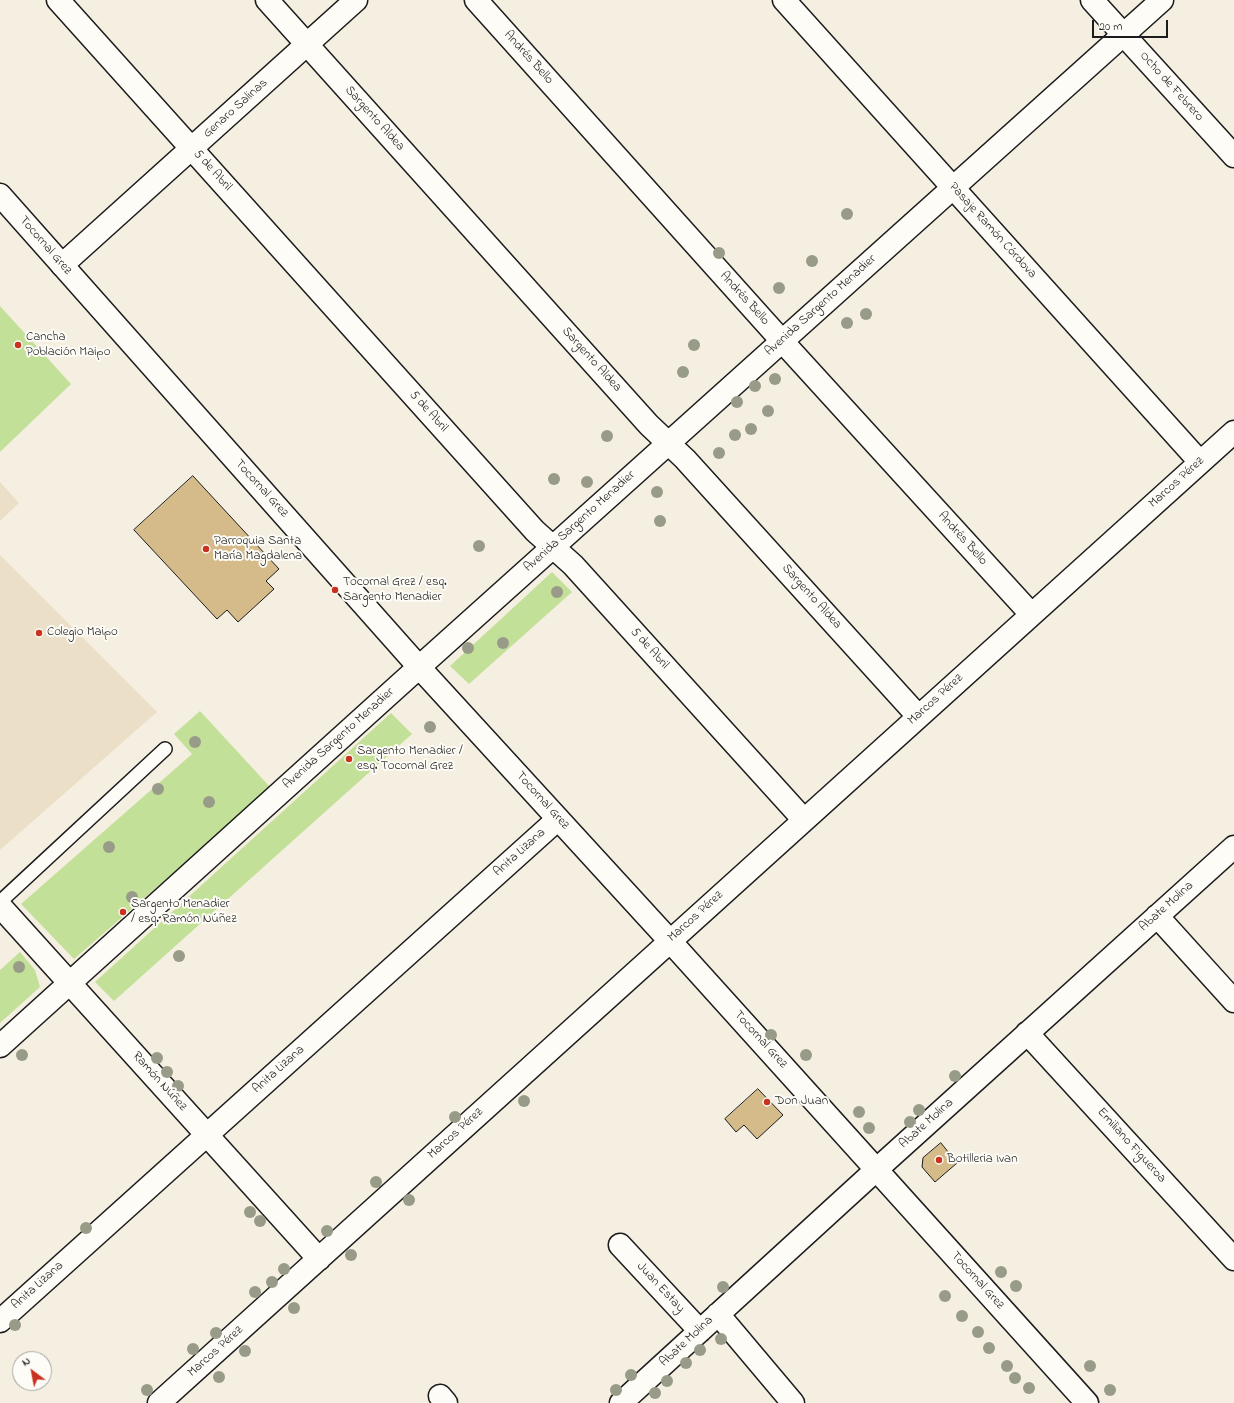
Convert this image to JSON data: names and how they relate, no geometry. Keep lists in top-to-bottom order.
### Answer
{
  "streets": {
    "street": [
      "Andrés Bello",
      "Ocho de Febrero",
      "Genaro Salinas",
      "Sargento Aldea",
      "5 de Abril",
      "Pasaje Ramón Córdova",
      "Tocornal Grez",
      "Avenida Sargento Menadier",
      "Marcos Pérez",
      "Anita Lizana",
      "Abate Molina",
      "Ramón Núñez",
      "Emiliano Figueroa",
      "Juan Estay"
    ]
  },
  "crossings": [
    ["Andrés Bello", "Avenida Sargento Menadier"],
    ["Andrés Bello", "Marcos Pérez"],
    ["Ocho de Febrero", "Avenida Sargento Menadier"],
    ["Genaro Salinas", "Sargento Aldea"],
    ["Genaro Salinas", "5 de Abril"],
    ["Genaro Salinas", "Tocornal Grez"],
    ["Sargento Aldea", "Avenida Sargento Menadier"],
    ["Sargento Aldea", "Marcos Pérez"],
    ["5 de Abril", "Avenida Sargento Menadier"],
    ["5 de Abril", "Marcos Pérez"],
    ["Pasaje Ramón Córdova", "Avenida Sargento Menadier"],
    ["Pasaje Ramón Córdova", "Marcos Pérez"],
    ["Tocornal Grez", "Avenida Sargento Menadier"],
    ["Tocornal Grez", "Marcos Pérez"],
    ["Tocornal Grez", "Anita Lizana"],
    ["Tocornal Grez", "Abate Molina"],
    ["Avenida Sargento Menadier", "Ramón Núñez"],
    ["Marcos Pérez", "Ramón Núñez"],
    ["Anita Lizana", "Ramón Núñez"],
    ["Abate Molina", "Emiliano Figueroa"],
    ["Abate Molina", "Juan Estay"]
  ],
  "places": [
    "Cancha Población Maipo",
    "Parroquia Santa María Magdalena",
    "Tocornal Grez / esq. Sargento Menadier",
    "Colegio Maipo",
    "Sargento Menadier / esq. Tocornal Grez",
    "Sargento Menadier / esq. Ramón Núñez",
    "Don Juan",
    "Botilleria Ivan"
  ],
  "scale_bar": "20 m",
  "north": "top left"
}
